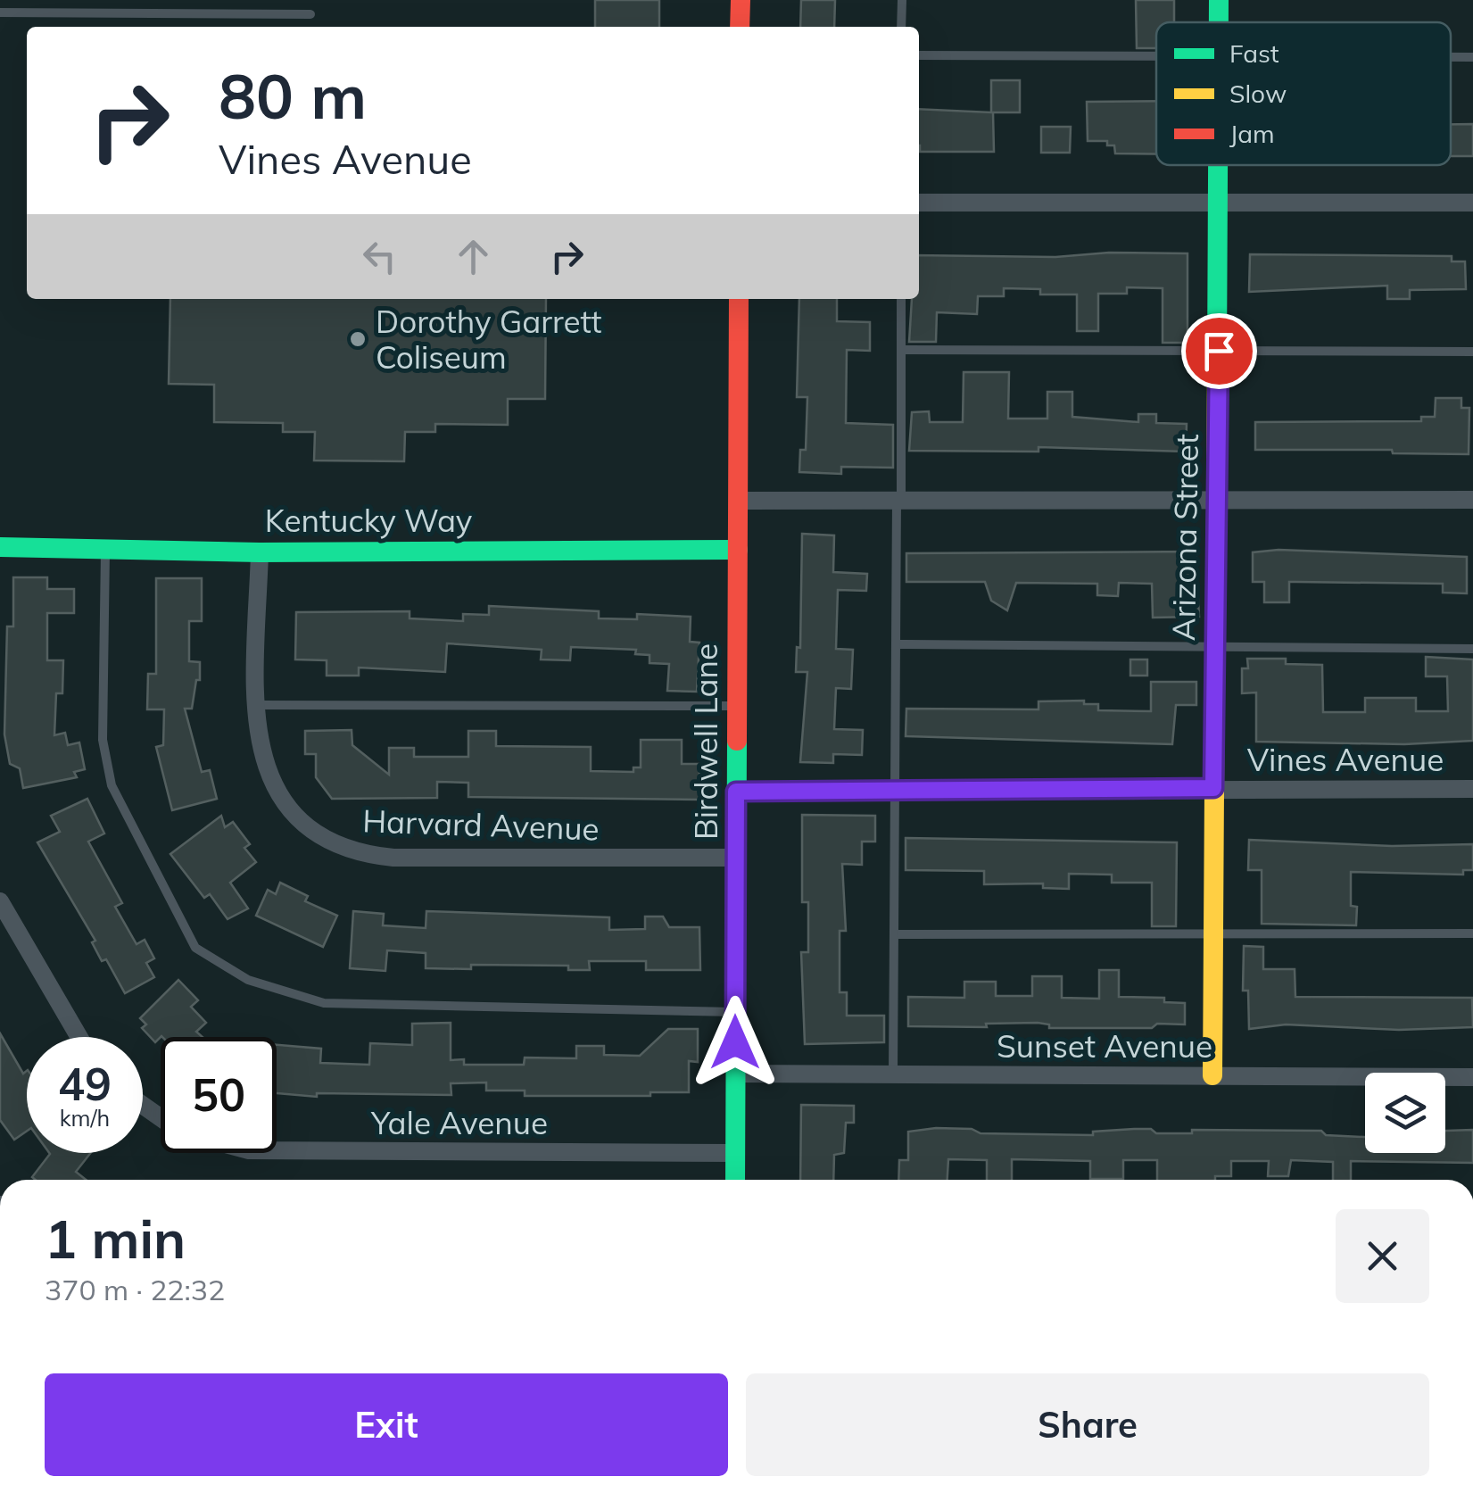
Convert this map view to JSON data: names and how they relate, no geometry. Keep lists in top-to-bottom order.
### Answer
{
  "streets": {
    "street": [
      "Kentucky Way",
      "Arizona Street",
      "Birdwell Lane",
      "Vines Avenue",
      "Harvard Avenue",
      "Sunset Avenue",
      "Yale Avenue"
    ]
  },
  "crossings": [
    ["Kentucky Way", "Birdwell Lane"],
    ["Kentucky Way", "Harvard Avenue"],
    ["Arizona Street", "Vines Avenue"],
    ["Arizona Street", "Sunset Avenue"],
    ["Birdwell Lane", "Vines Avenue"],
    ["Birdwell Lane", "Harvard Avenue"],
    ["Birdwell Lane", "Sunset Avenue"],
    ["Birdwell Lane", "Yale Avenue"]
  ],
  "places": ["Dorothy Garrett Coliseum"],
  "legend": ["Fast", "Slow", "Jam"],
  "page": {
    "turn": ["80 m", "Vines Avenue"],
    "speed": "49 km/h",
    "limit": "50",
    "heading": ["1 min", "370 m · 22:32"],
    "buttons": ["Exit", "Share"]
  }
}
